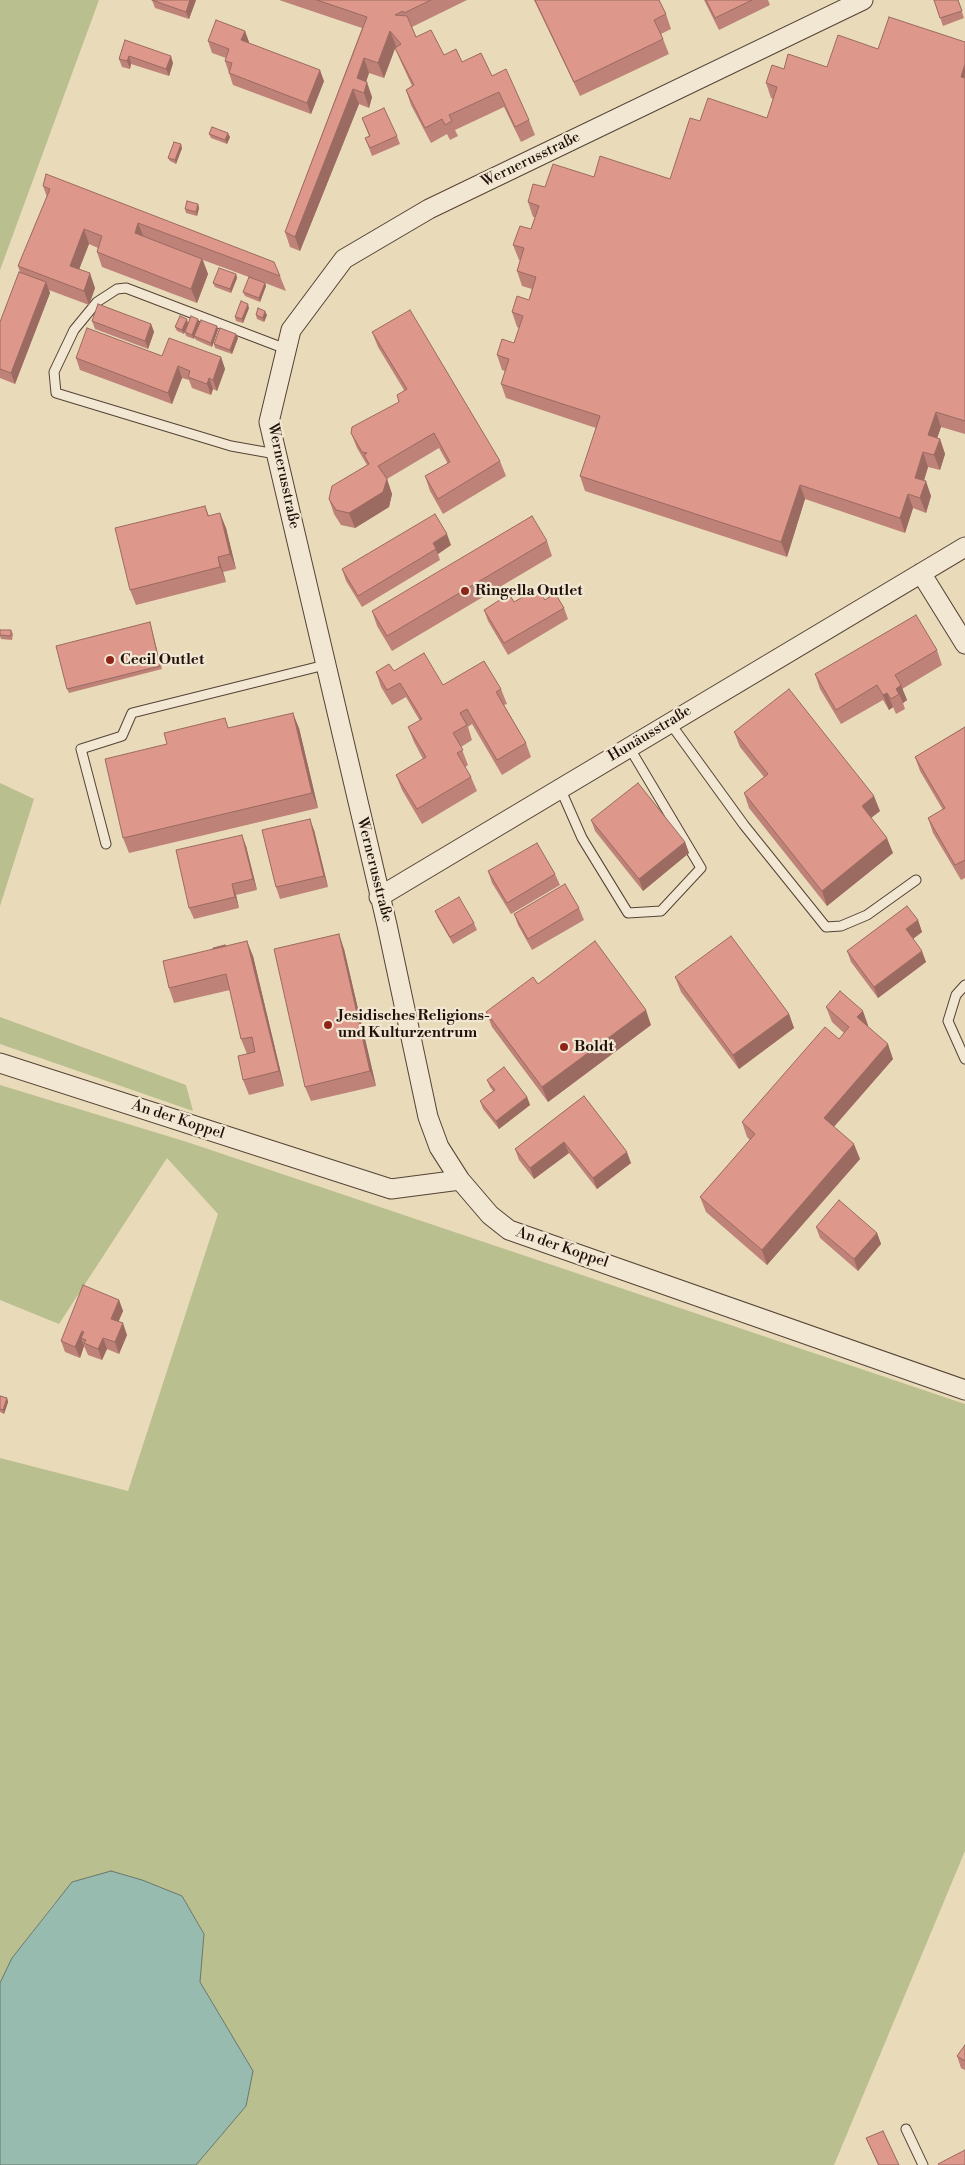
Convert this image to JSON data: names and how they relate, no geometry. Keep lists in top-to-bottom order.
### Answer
{
  "streets": {
    "street": ["Wernerusstraße", "Hunäusstraße", "An der Koppel"]
  },
  "crossings": [
    ["Wernerusstraße", "Hunäusstraße"],
    ["Wernerusstraße", "An der Koppel"]
  ],
  "places": [
    "Ringella Outlet",
    "Cecil Outlet",
    "Jesidisches Religions- und Kulturzentrum",
    "Boldt"
  ]
}
